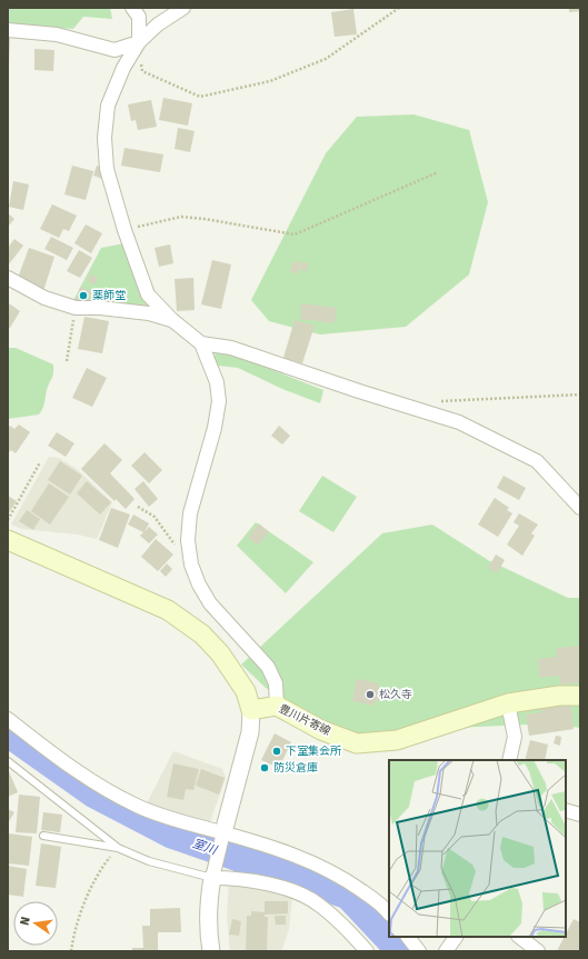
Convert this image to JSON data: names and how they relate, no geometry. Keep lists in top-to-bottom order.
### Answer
{
  "streets": {
    "main road": ["豊川片寄線"]
  },
  "water": ["室川"],
  "places": [
    "薬師堂",
    "松久寺",
    "下室集会所",
    "防災倉庫"
  ],
  "north": "left"
}
